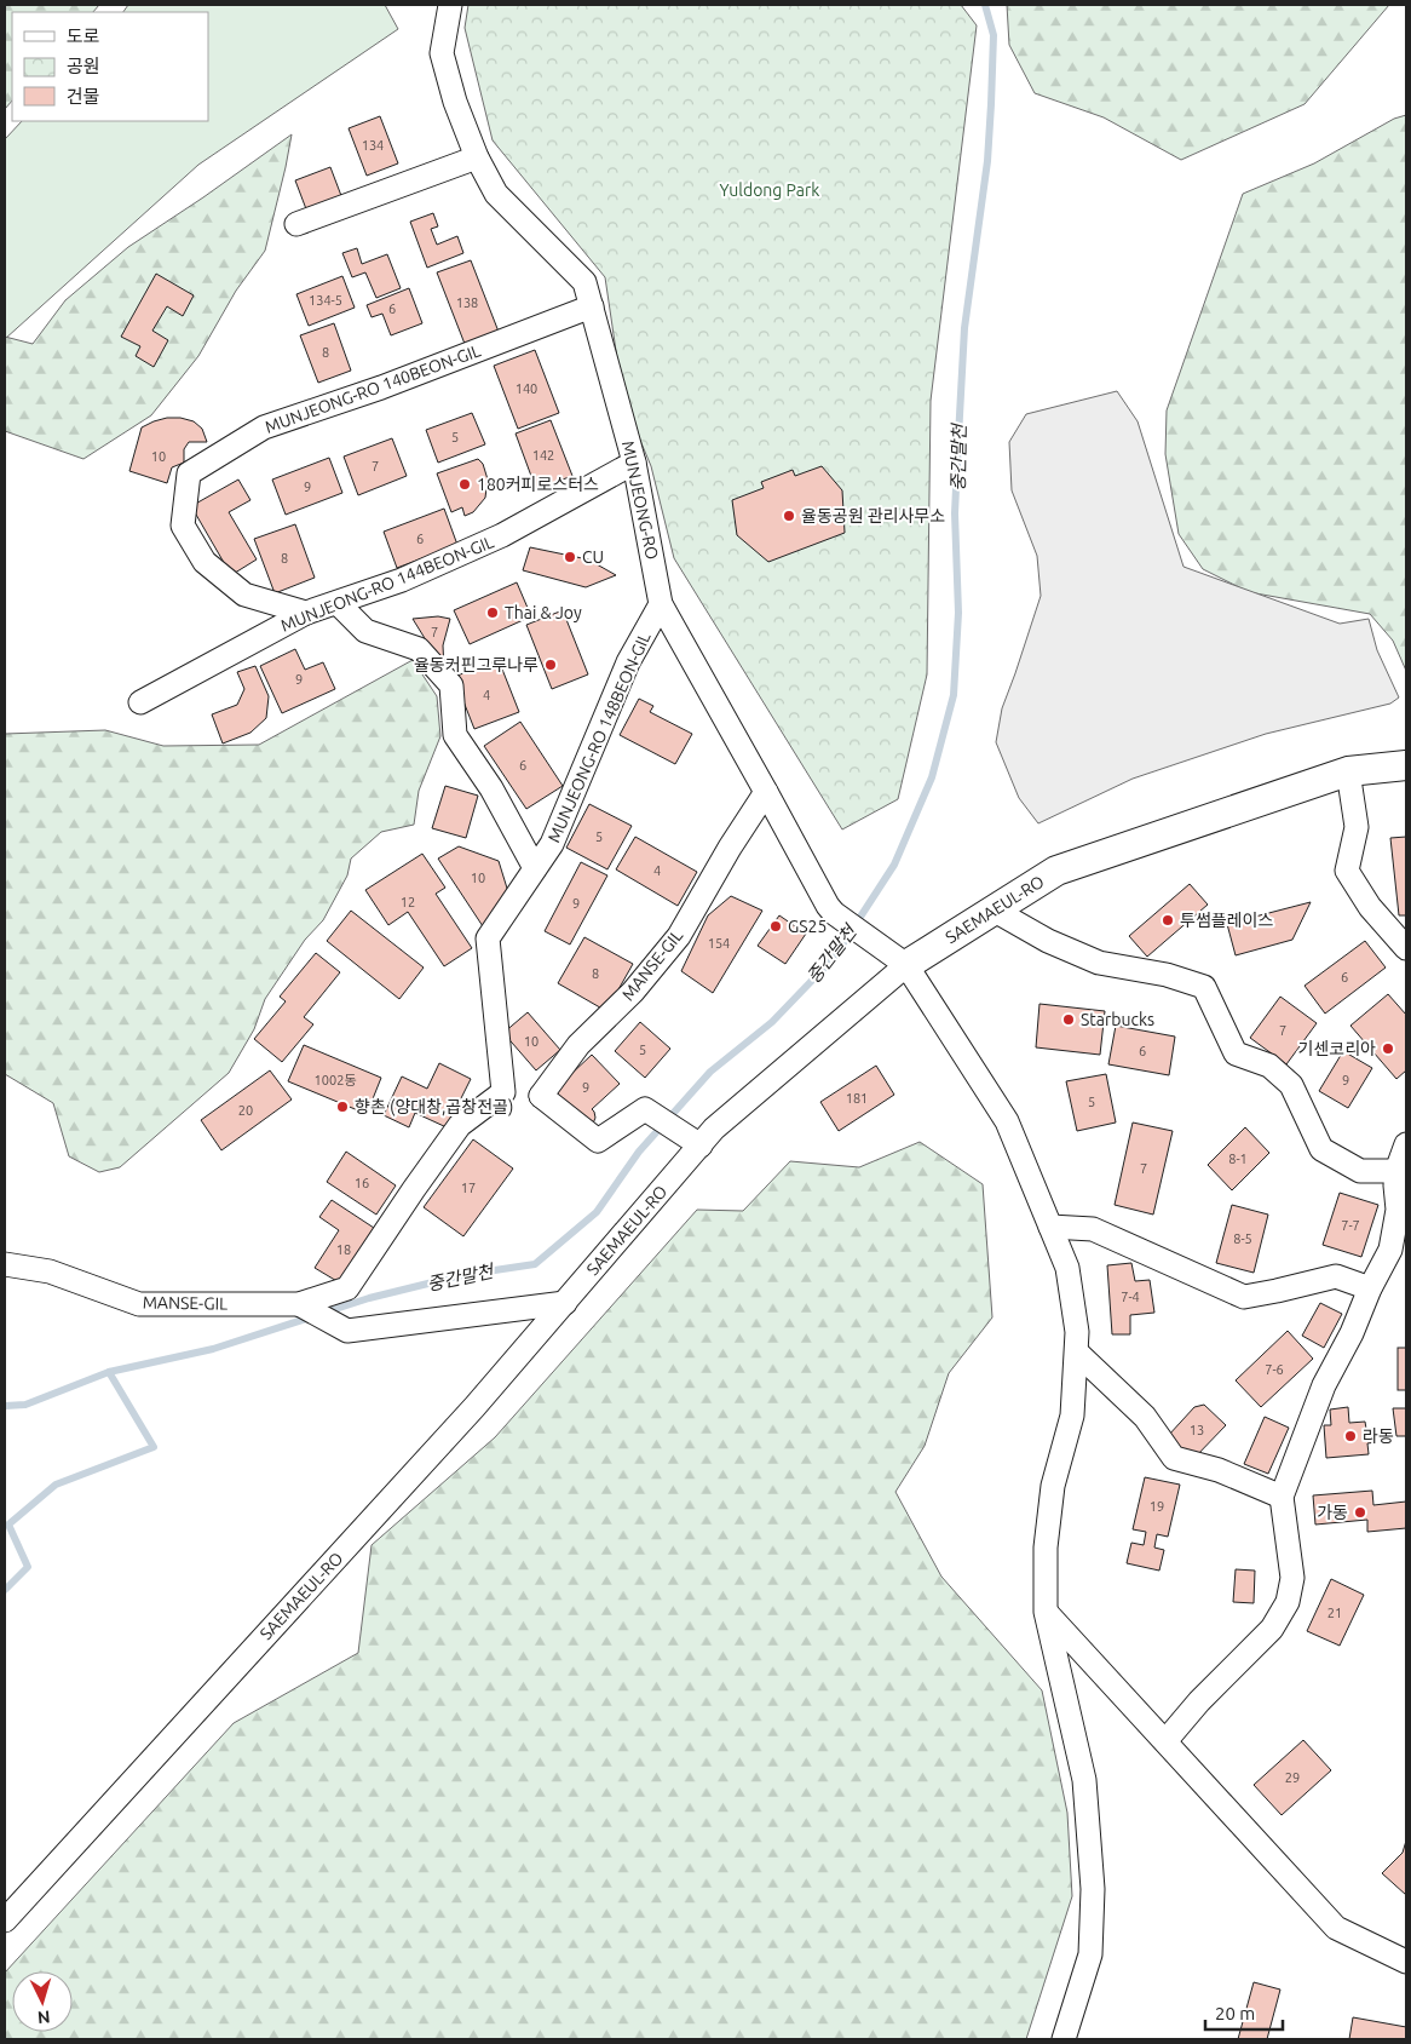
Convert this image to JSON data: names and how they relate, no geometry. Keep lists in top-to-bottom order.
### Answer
{
  "streets": {
    "street": [
      "MUNJEONG-RO 140BEON-GIL",
      "MUNJEONG-RO",
      "MUNJEONG-RO 144BEON-GIL",
      "MUNJEONG-RO 148BEON-GIL",
      "SAEMAEUL-RO",
      "MANSE-GIL"
    ]
  },
  "crossings": [
    ["MUNJEONG-RO 140BEON-GIL", "MUNJEONG-RO"],
    ["MUNJEONG-RO 140BEON-GIL", "MUNJEONG-RO 144BEON-GIL"],
    ["MUNJEONG-RO", "MUNJEONG-RO 144BEON-GIL"],
    ["MUNJEONG-RO", "MUNJEONG-RO 148BEON-GIL"],
    ["MUNJEONG-RO", "SAEMAEUL-RO"],
    ["MUNJEONG-RO", "MANSE-GIL"],
    ["MUNJEONG-RO 144BEON-GIL", "MUNJEONG-RO 148BEON-GIL"]
  ],
  "water": ["중간말천"],
  "parks": ["Yuldong Park"],
  "places": [
    "180커피로스터스",
    "율동공원 관리사무소",
    "CU",
    "Thai & Joy",
    "율동커핀그루나루",
    "투썸플레이스",
    "GS25",
    "Starbucks",
    "기센코리아",
    "향촌 (양대창,곱창전골)",
    "라동",
    "가동"
  ],
  "house_numbers": [
    "134",
    "134-5",
    "138",
    "6",
    "8",
    "140",
    "5",
    "142",
    "10",
    "7",
    "9",
    "6",
    "8",
    "7",
    "9",
    "4",
    "6",
    "5",
    "4",
    "10",
    "12",
    "9",
    "154",
    "8",
    "6",
    "7",
    "10",
    "5",
    "6",
    "1002동",
    "9",
    "9",
    "181",
    "5",
    "20",
    "8-1",
    "7",
    "16",
    "17",
    "7-7",
    "8-5",
    "18",
    "7-4",
    "7-6",
    "13",
    "19",
    "21",
    "29"
  ],
  "legend": ["도로", "공원", "건물"],
  "scale_bar": "20 m",
  "north": "bottom"
}
